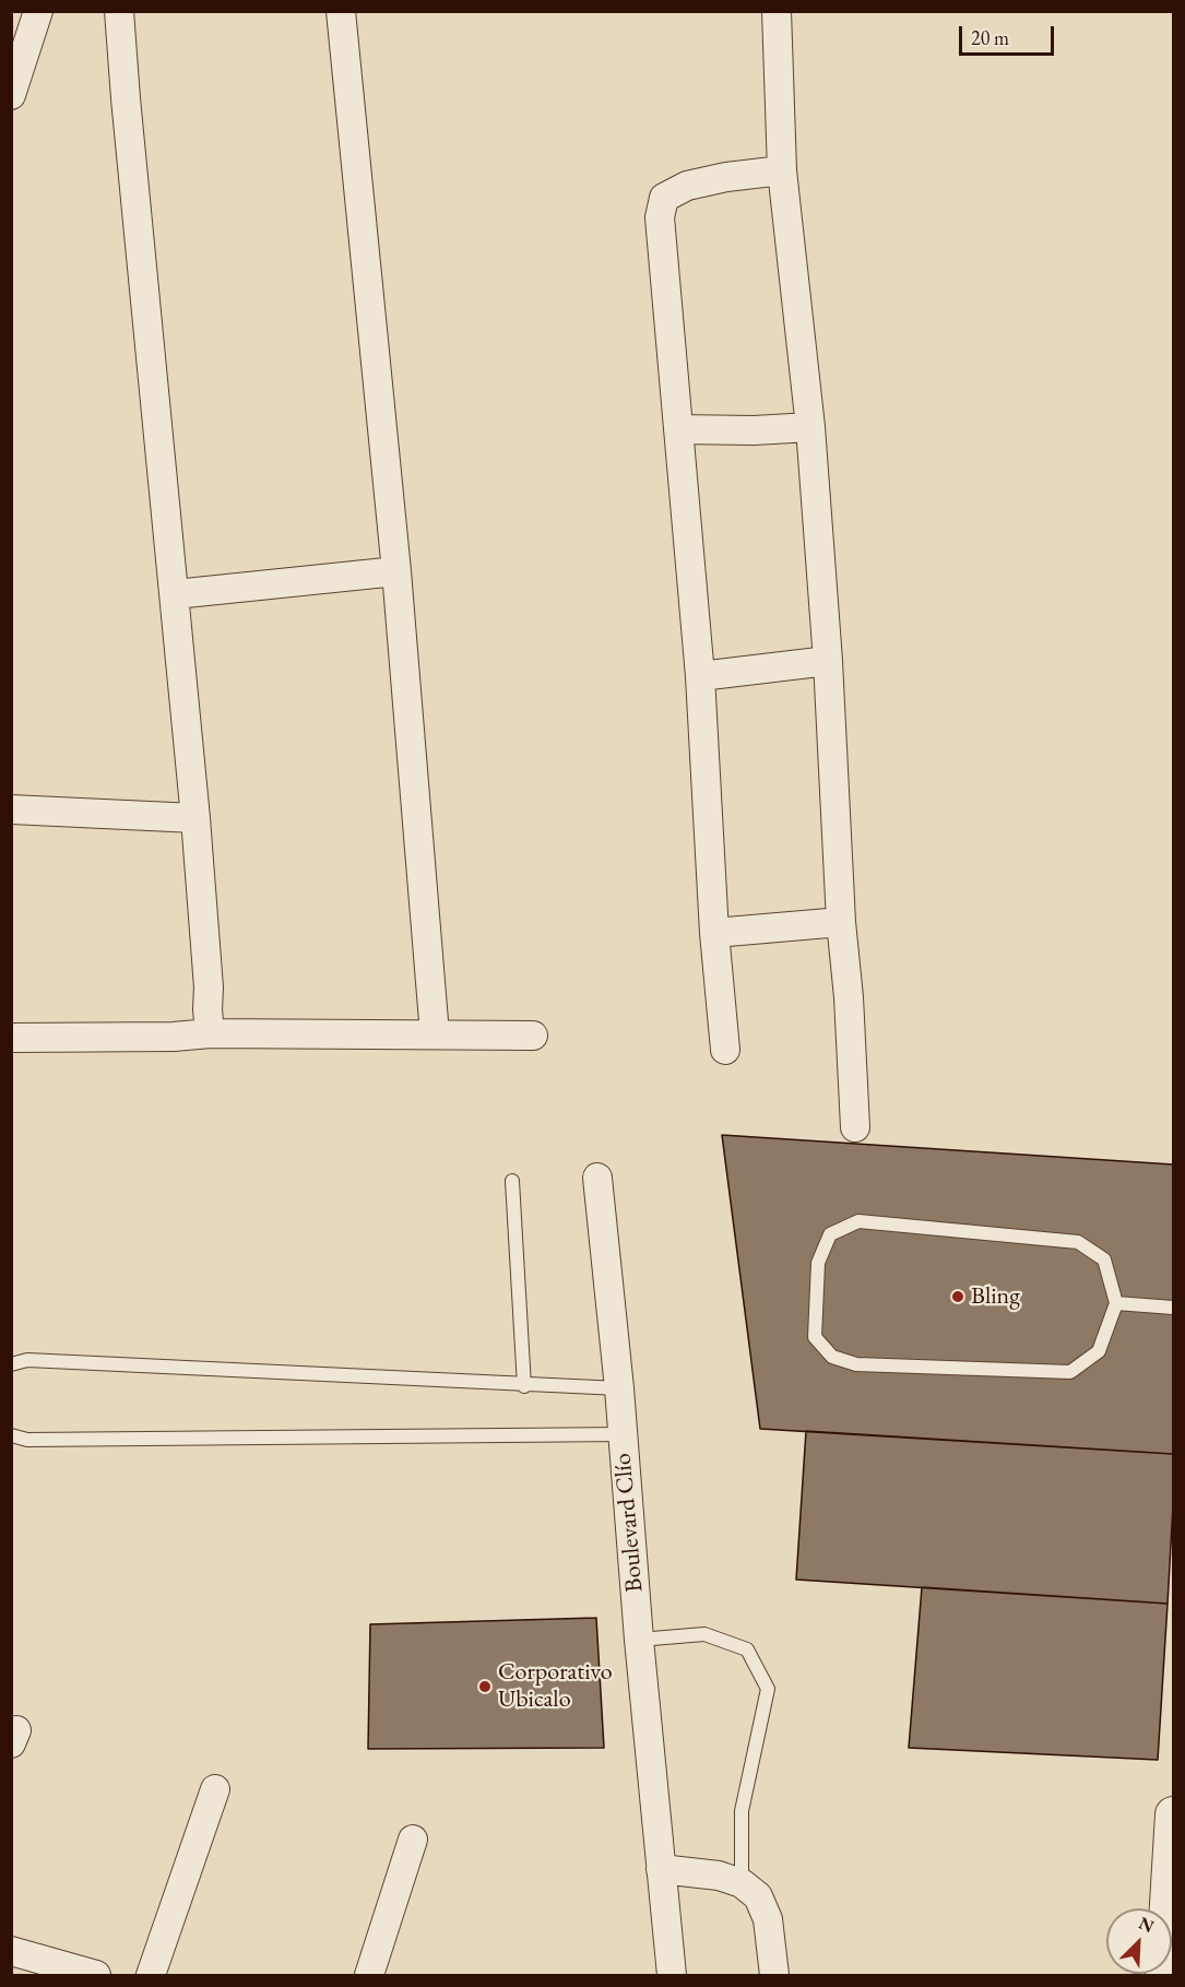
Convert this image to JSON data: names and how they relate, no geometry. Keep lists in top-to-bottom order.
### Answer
{
  "streets": {
    "street": ["Boulevard Clío"]
  },
  "places": ["Bling", "Corporativo Ubicalo"],
  "scale_bar": "20 m",
  "north": "top right"
}
